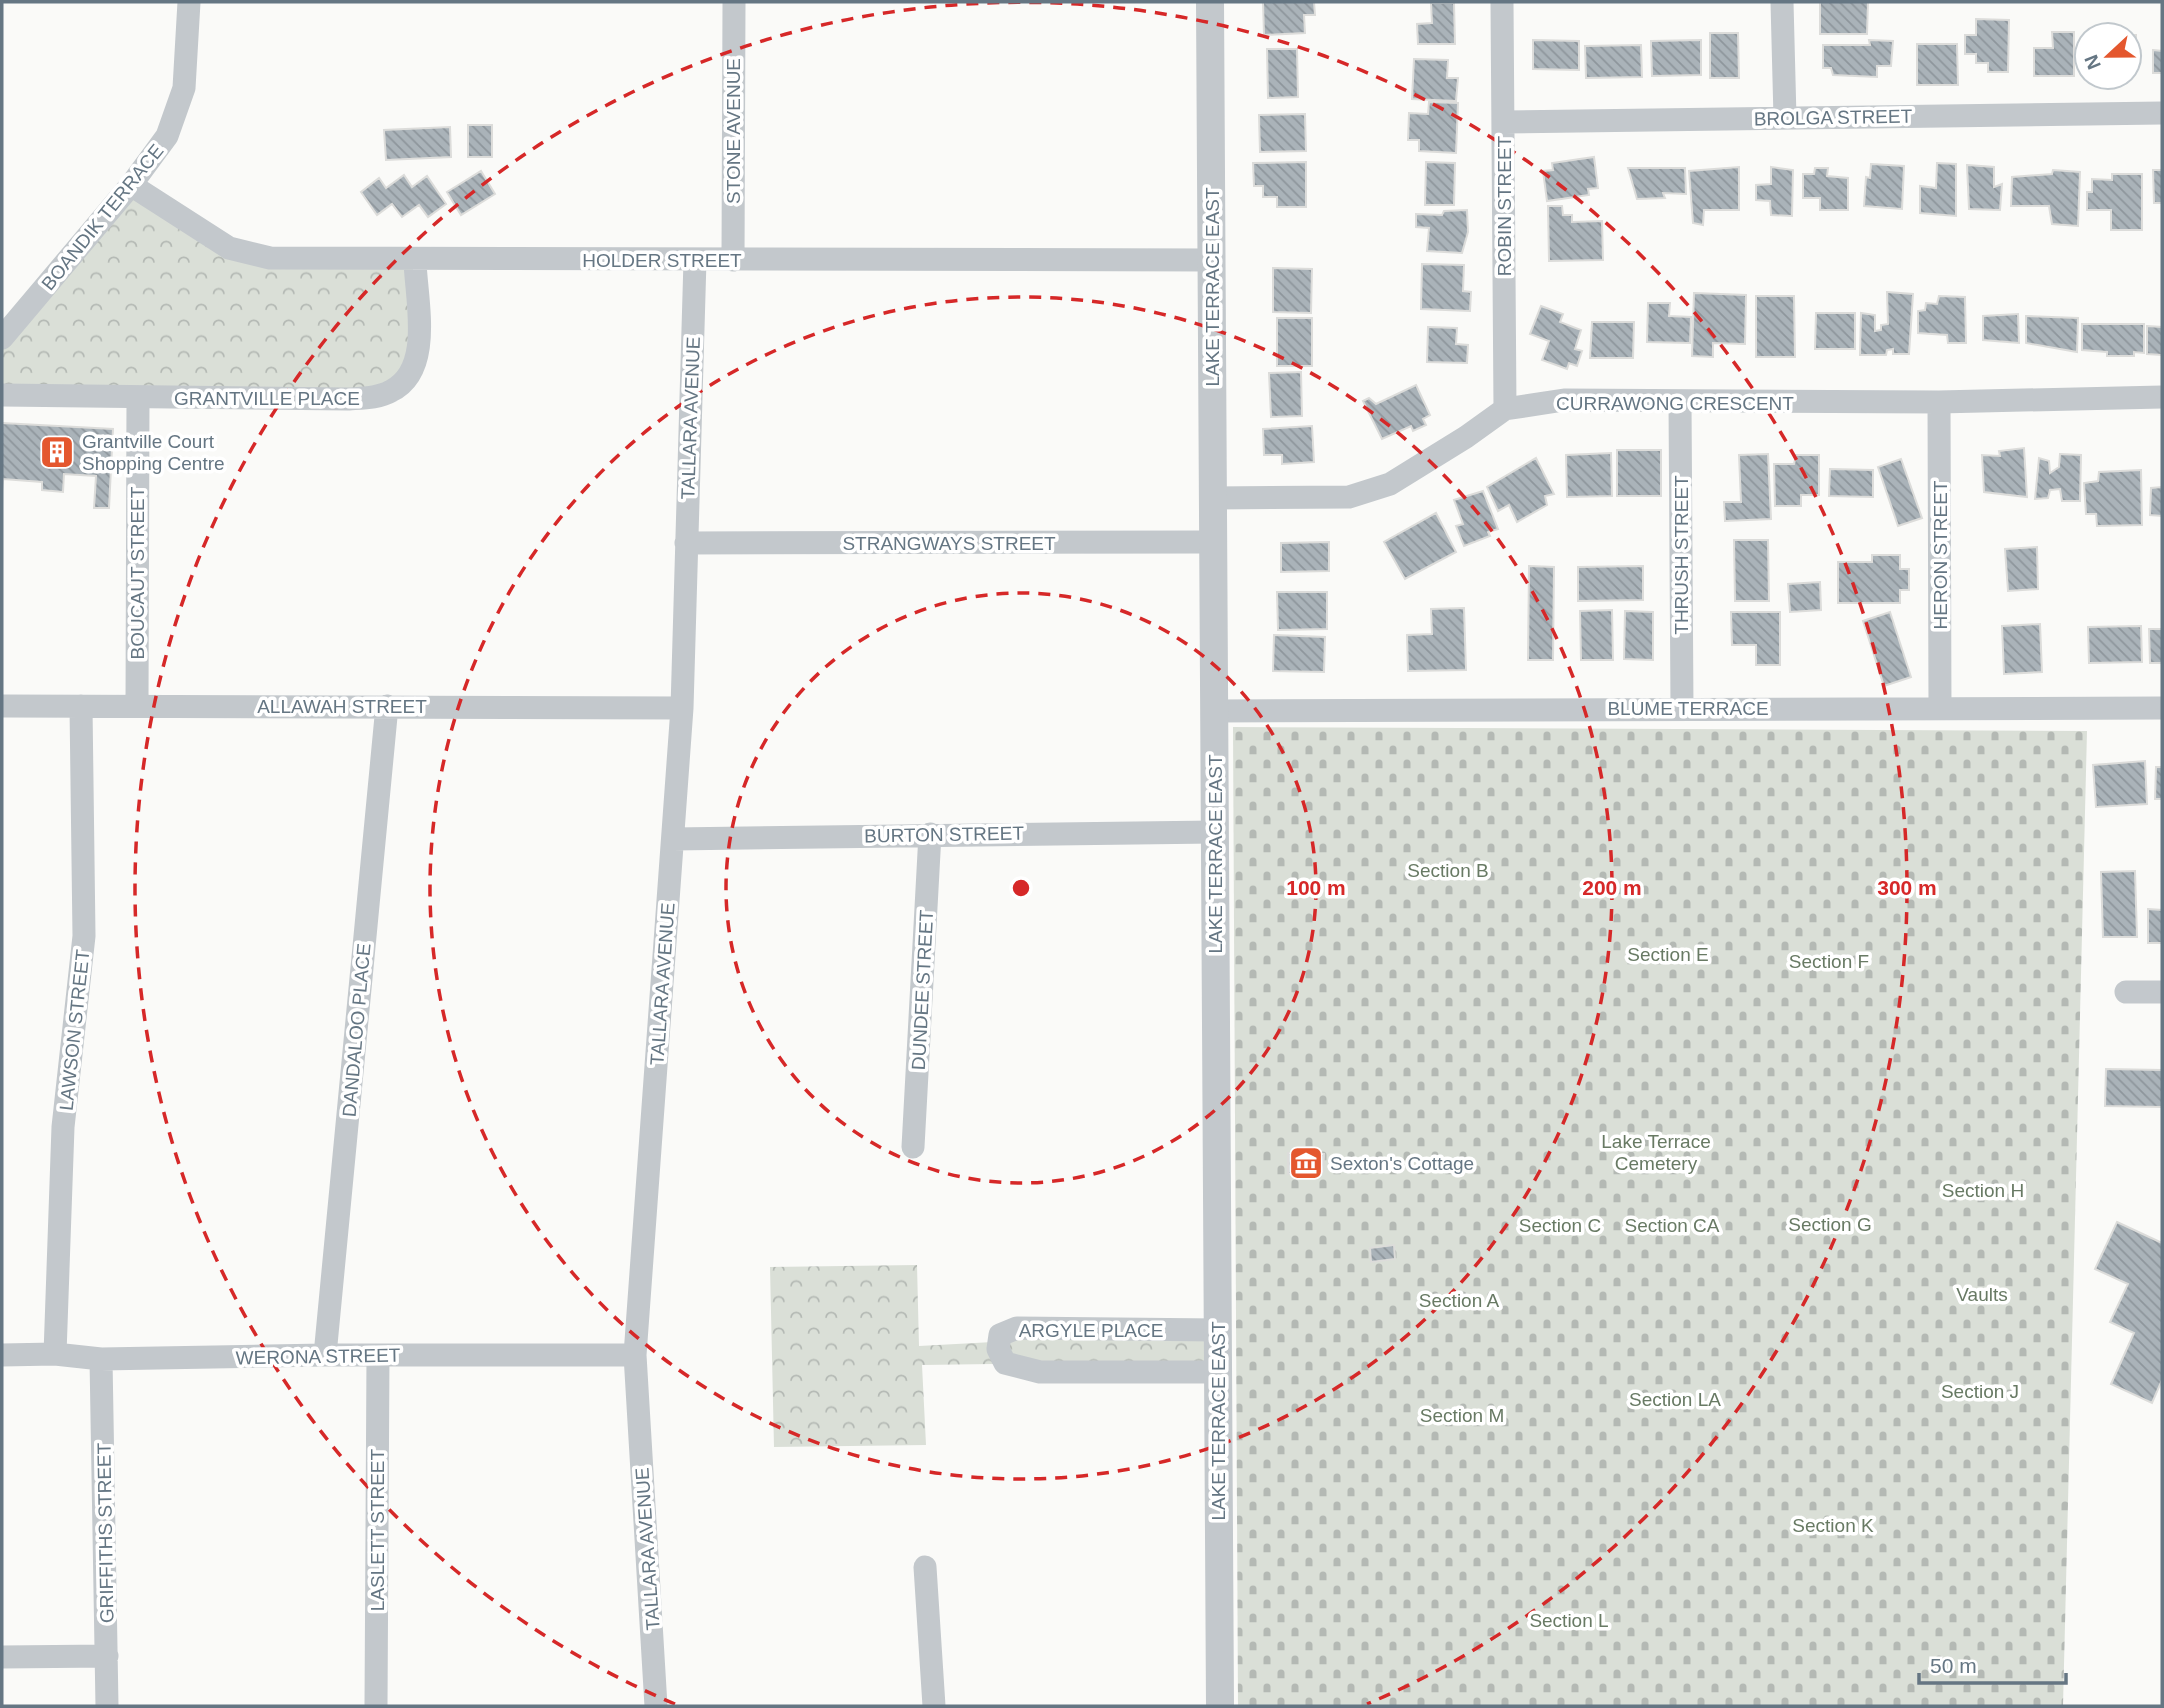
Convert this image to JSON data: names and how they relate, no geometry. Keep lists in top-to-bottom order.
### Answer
{
  "streets": {
    "street": [
      "BROLGA STREET",
      "STONE AVENUE",
      "ROBIN STREET",
      "BOANDIK TERRACE",
      "HOLDER STREET",
      "LAKE TERRACE EAST",
      "GRANTVILLE PLACE",
      "CURRAWONG CRESCENT",
      "TALLARA AVENUE",
      "STRANGWAYS STREET",
      "THRUSH STREET",
      "HERON STREET",
      "BOUCAUT STREET",
      "ALLAWAH STREET",
      "BLUME TERRACE",
      "BURTON STREET",
      "DUNDEE STREET",
      "LAWSON STREET",
      "DANDALOO PLACE",
      "ARGYLE PLACE",
      "WERONA STREET",
      "LASLETT STREET",
      "GRIFFITHS STREET"
    ]
  },
  "crossings": [
    ["BROLGA STREET", "ROBIN STREET"],
    ["STONE AVENUE", "HOLDER STREET"],
    ["ROBIN STREET", "CURRAWONG CRESCENT"],
    ["BOANDIK TERRACE", "HOLDER STREET"],
    ["HOLDER STREET", "LAKE TERRACE EAST"],
    ["HOLDER STREET", "GRANTVILLE PLACE"],
    ["HOLDER STREET", "TALLARA AVENUE"],
    ["LAKE TERRACE EAST", "CURRAWONG CRESCENT"],
    ["LAKE TERRACE EAST", "STRANGWAYS STREET"],
    ["LAKE TERRACE EAST", "BLUME TERRACE"],
    ["LAKE TERRACE EAST", "BURTON STREET"],
    ["LAKE TERRACE EAST", "ARGYLE PLACE"],
    ["GRANTVILLE PLACE", "BOUCAUT STREET"],
    ["CURRAWONG CRESCENT", "THRUSH STREET"],
    ["CURRAWONG CRESCENT", "HERON STREET"],
    ["TALLARA AVENUE", "STRANGWAYS STREET"],
    ["TALLARA AVENUE", "ALLAWAH STREET"],
    ["TALLARA AVENUE", "BURTON STREET"],
    ["TALLARA AVENUE", "WERONA STREET"],
    ["THRUSH STREET", "BLUME TERRACE"],
    ["HERON STREET", "BLUME TERRACE"],
    ["BOUCAUT STREET", "ALLAWAH STREET"],
    ["ALLAWAH STREET", "LAWSON STREET"],
    ["ALLAWAH STREET", "DANDALOO PLACE"],
    ["BURTON STREET", "DUNDEE STREET"],
    ["LAWSON STREET", "WERONA STREET"],
    ["DANDALOO PLACE", "WERONA STREET"],
    ["WERONA STREET", "LASLETT STREET"],
    ["WERONA STREET", "GRIFFITHS STREET"]
  ],
  "parks": [
    "Section B",
    "Section E",
    "Section F",
    "Lake Terrace Cemetery",
    "Section H",
    "Section G",
    "Section C",
    "Section CA",
    "Vaults",
    "Section A",
    "Section J",
    "Section LA",
    "Section M",
    "Section K",
    "Section L"
  ],
  "places": {
    "building": ["Grantville Court Shopping Centre"],
    "museum": ["Sexton's Cottage"]
  },
  "scale_bar": "50 m",
  "north": "left",
  "rings": ["100 m", "200 m", "300 m"]
}
